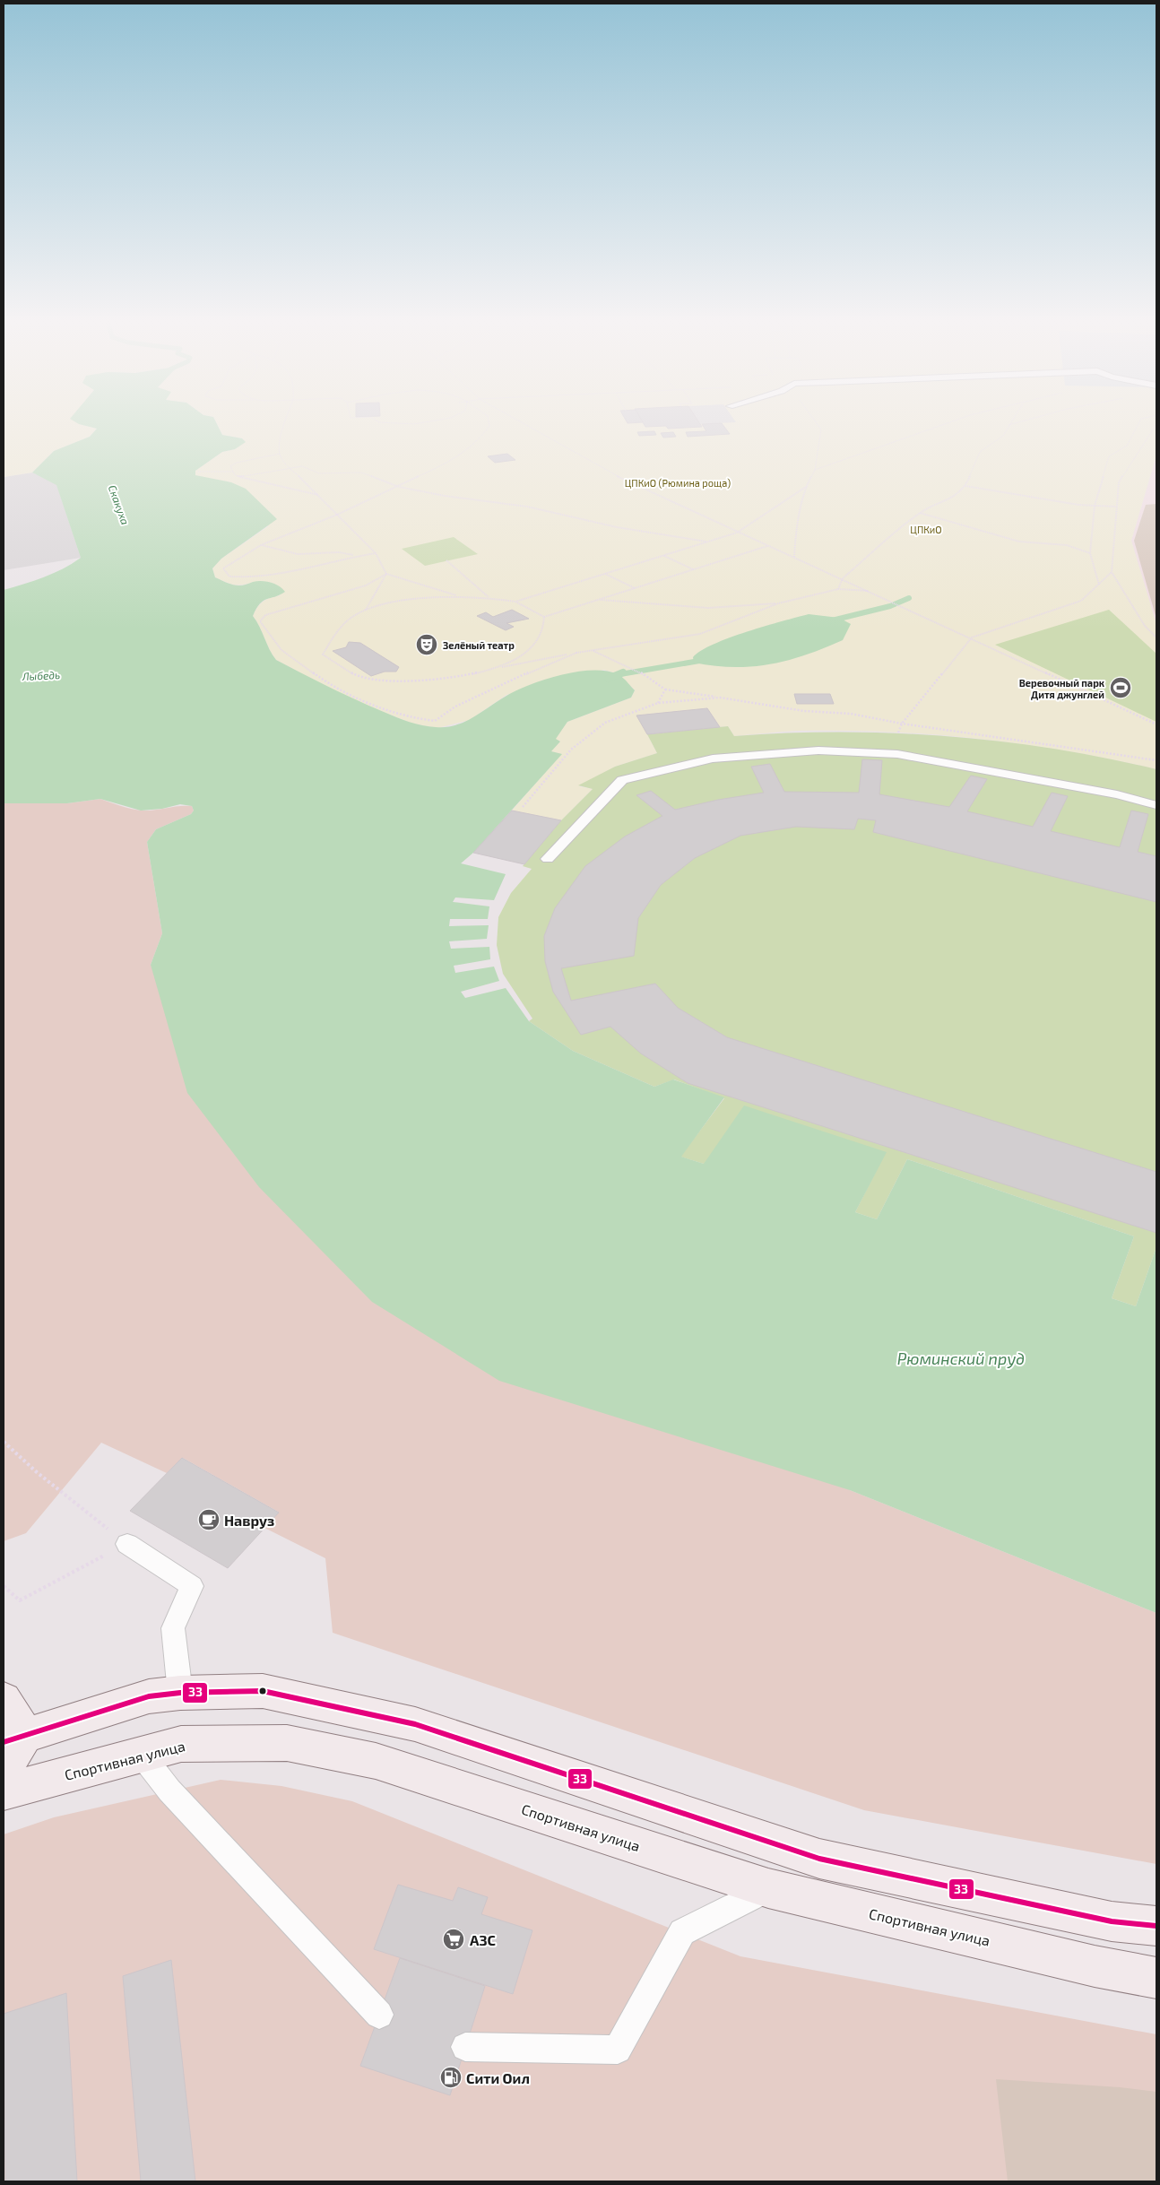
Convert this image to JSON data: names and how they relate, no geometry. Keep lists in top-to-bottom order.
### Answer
{
  "streets": {
    "main road": ["Спортивная улица"]
  },
  "water": ["Скакуха", "Лыбедь", "Рюминский пруд"],
  "parks": ["ЦПКиО (Рюмина роща)", "ЦПКиО"],
  "places": {
    "theatre": ["Зелёный театр"],
    "sports": ["Веревочный парк Дитя джунглей"],
    "cafe": ["Навруз"],
    "supermarket": ["АЗС"],
    "fuel station": ["Сити Оил"]
  },
  "lines": ["transit line 33"]
}
